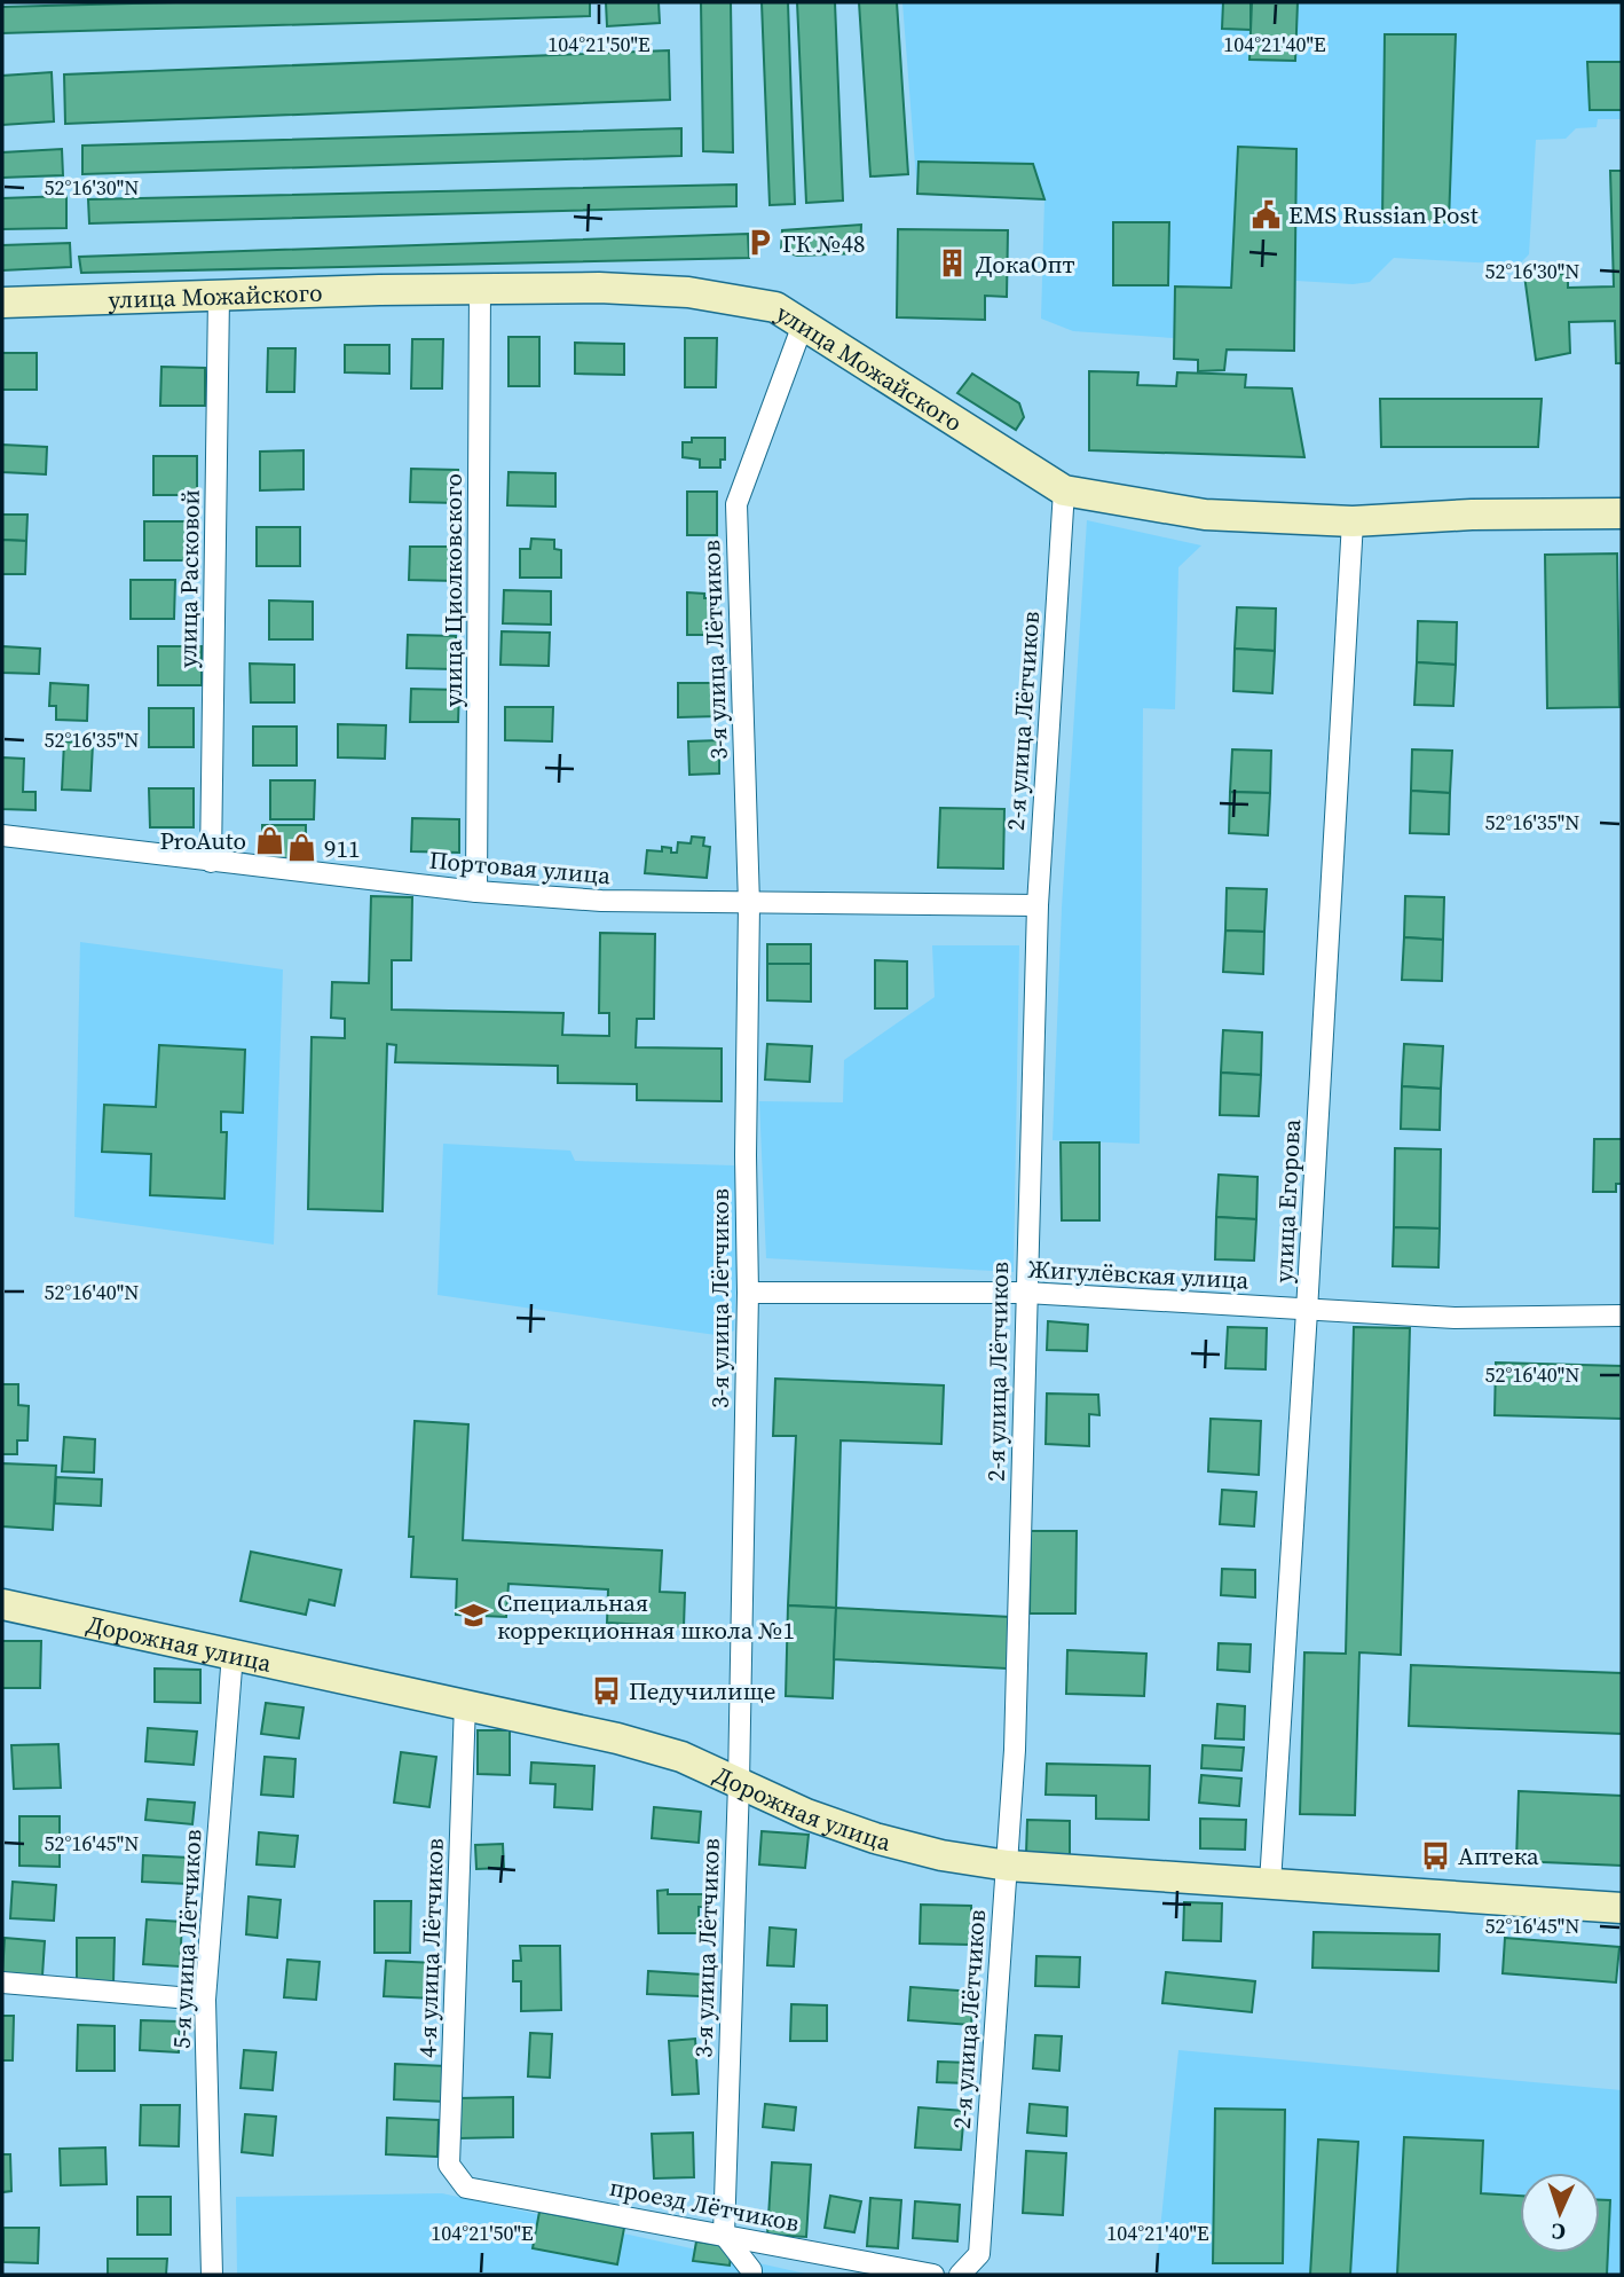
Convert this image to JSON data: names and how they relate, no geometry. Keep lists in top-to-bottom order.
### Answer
{
  "streets": {
    "street": [
      "улица Можайского",
      "улица Расковой",
      "улица Циолковского",
      "3-я улица Лётчиков",
      "2-я улица Лётчиков",
      "Портовая улица",
      "улица Егорова",
      "Жигулёвская улица",
      "Дорожная улица",
      "5-я улица Лётчиков",
      "4-я улица Лётчиков",
      "проезд Лётчиков"
    ]
  },
  "crossings": [
    ["улица Можайского", "улица Расковой"],
    ["улица Можайского", "улица Циолковского"],
    ["улица Можайского", "3-я улица Лётчиков"],
    ["улица Можайского", "2-я улица Лётчиков"],
    ["улица Можайского", "улица Егорова"],
    ["улица Расковой", "Портовая улица"],
    ["улица Циолковского", "Портовая улица"],
    ["3-я улица Лётчиков", "Портовая улица"],
    ["3-я улица Лётчиков", "Жигулёвская улица"],
    ["3-я улица Лётчиков", "Дорожная улица"],
    ["3-я улица Лётчиков", "проезд Лётчиков"],
    ["2-я улица Лётчиков", "Портовая улица"],
    ["2-я улица Лётчиков", "Жигулёвская улица"],
    ["2-я улица Лётчиков", "Дорожная улица"],
    ["улица Егорова", "Жигулёвская улица"],
    ["улица Егорова", "Дорожная улица"],
    ["Дорожная улица", "5-я улица Лётчиков"],
    ["Дорожная улица", "4-я улица Лётчиков"],
    ["4-я улица Лётчиков", "проезд Лётчиков"]
  ],
  "places": {
    "public building": ["EMS Russian Рost"],
    "parking": ["ГК №48"],
    "building": ["ДокаОпт"],
    "shop": ["ProAuto", "911"],
    "school or university": ["Специальная коррекционная школа №1"],
    "bus stop": ["Педучилище", "Аптека"]
  },
  "north": "bottom",
  "coordinates": [
    "104°21'50\"E",
    "104°21'40\"E",
    "52°16'30\"N",
    "52°16'35\"N",
    "52°16'40\"N",
    "52°16'45\"N"
  ]
}
